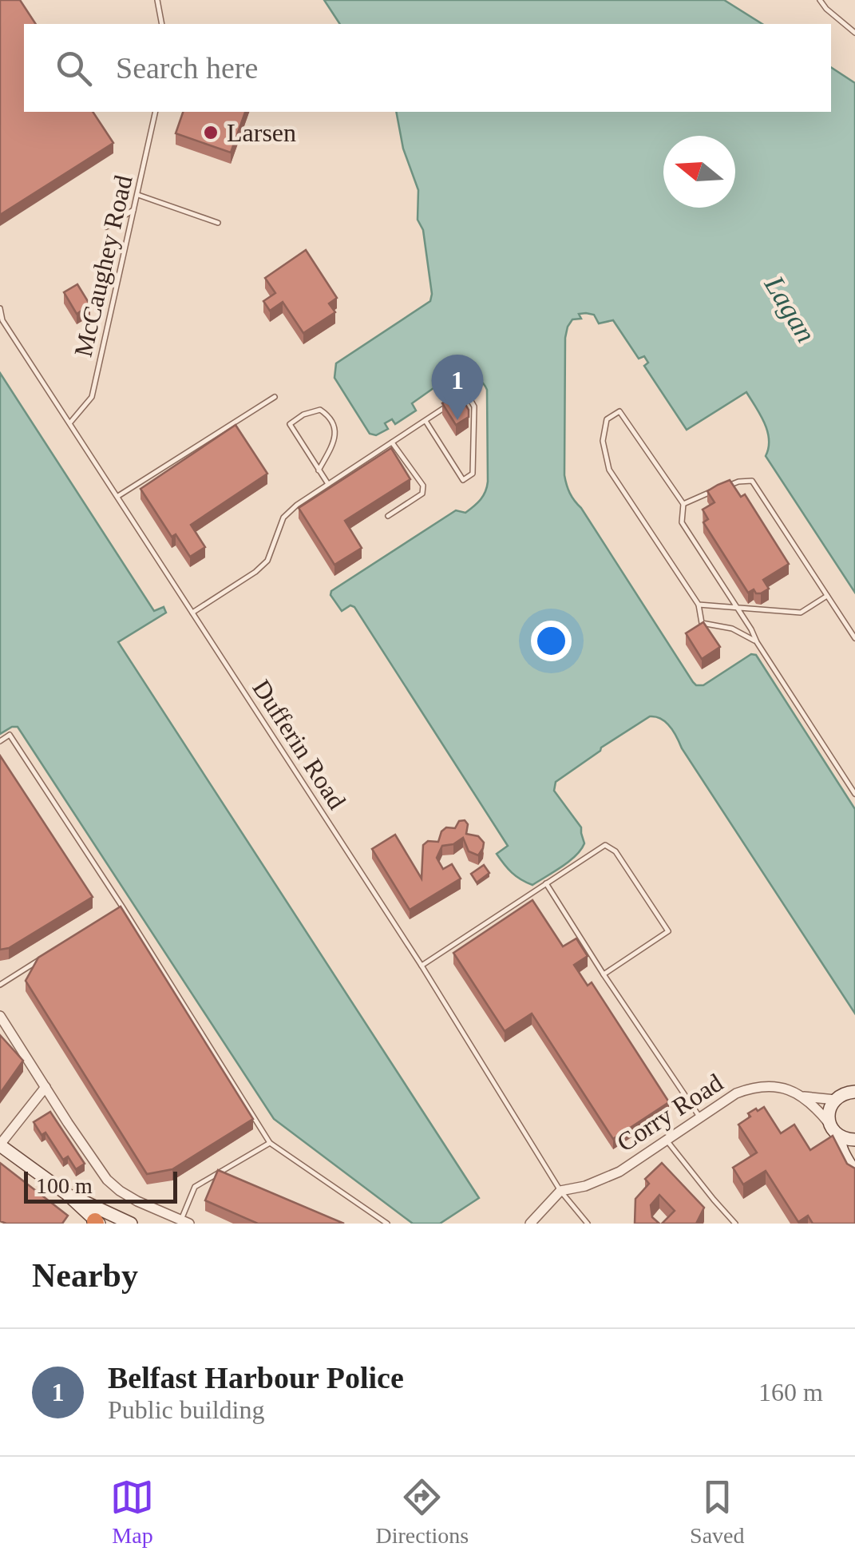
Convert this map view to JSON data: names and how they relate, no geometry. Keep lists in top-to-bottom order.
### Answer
{
  "streets": {
    "street": ["Corry Road"],
    "lane": ["McCaughey Road", "Dufferin Road"]
  },
  "crossings": [
    ["McCaughey Road", "Dufferin Road"],
    ["Dufferin Road", "Corry Road"]
  ],
  "water": ["Lagan"],
  "places": ["Larsen"],
  "scale_bar": "100 m",
  "north": "left",
  "page": {
    "search": "Search here",
    "pins": "1",
    "scale": "100 m",
    "heading": "Nearby",
    "list": [
      {
        "mark": "1",
        "name": "Belfast Harbour Police",
        "note": "Public building",
        "value": "160 m"
      }
    ],
    "nav": ["Map", "Directions", "Saved"]
  }
}
